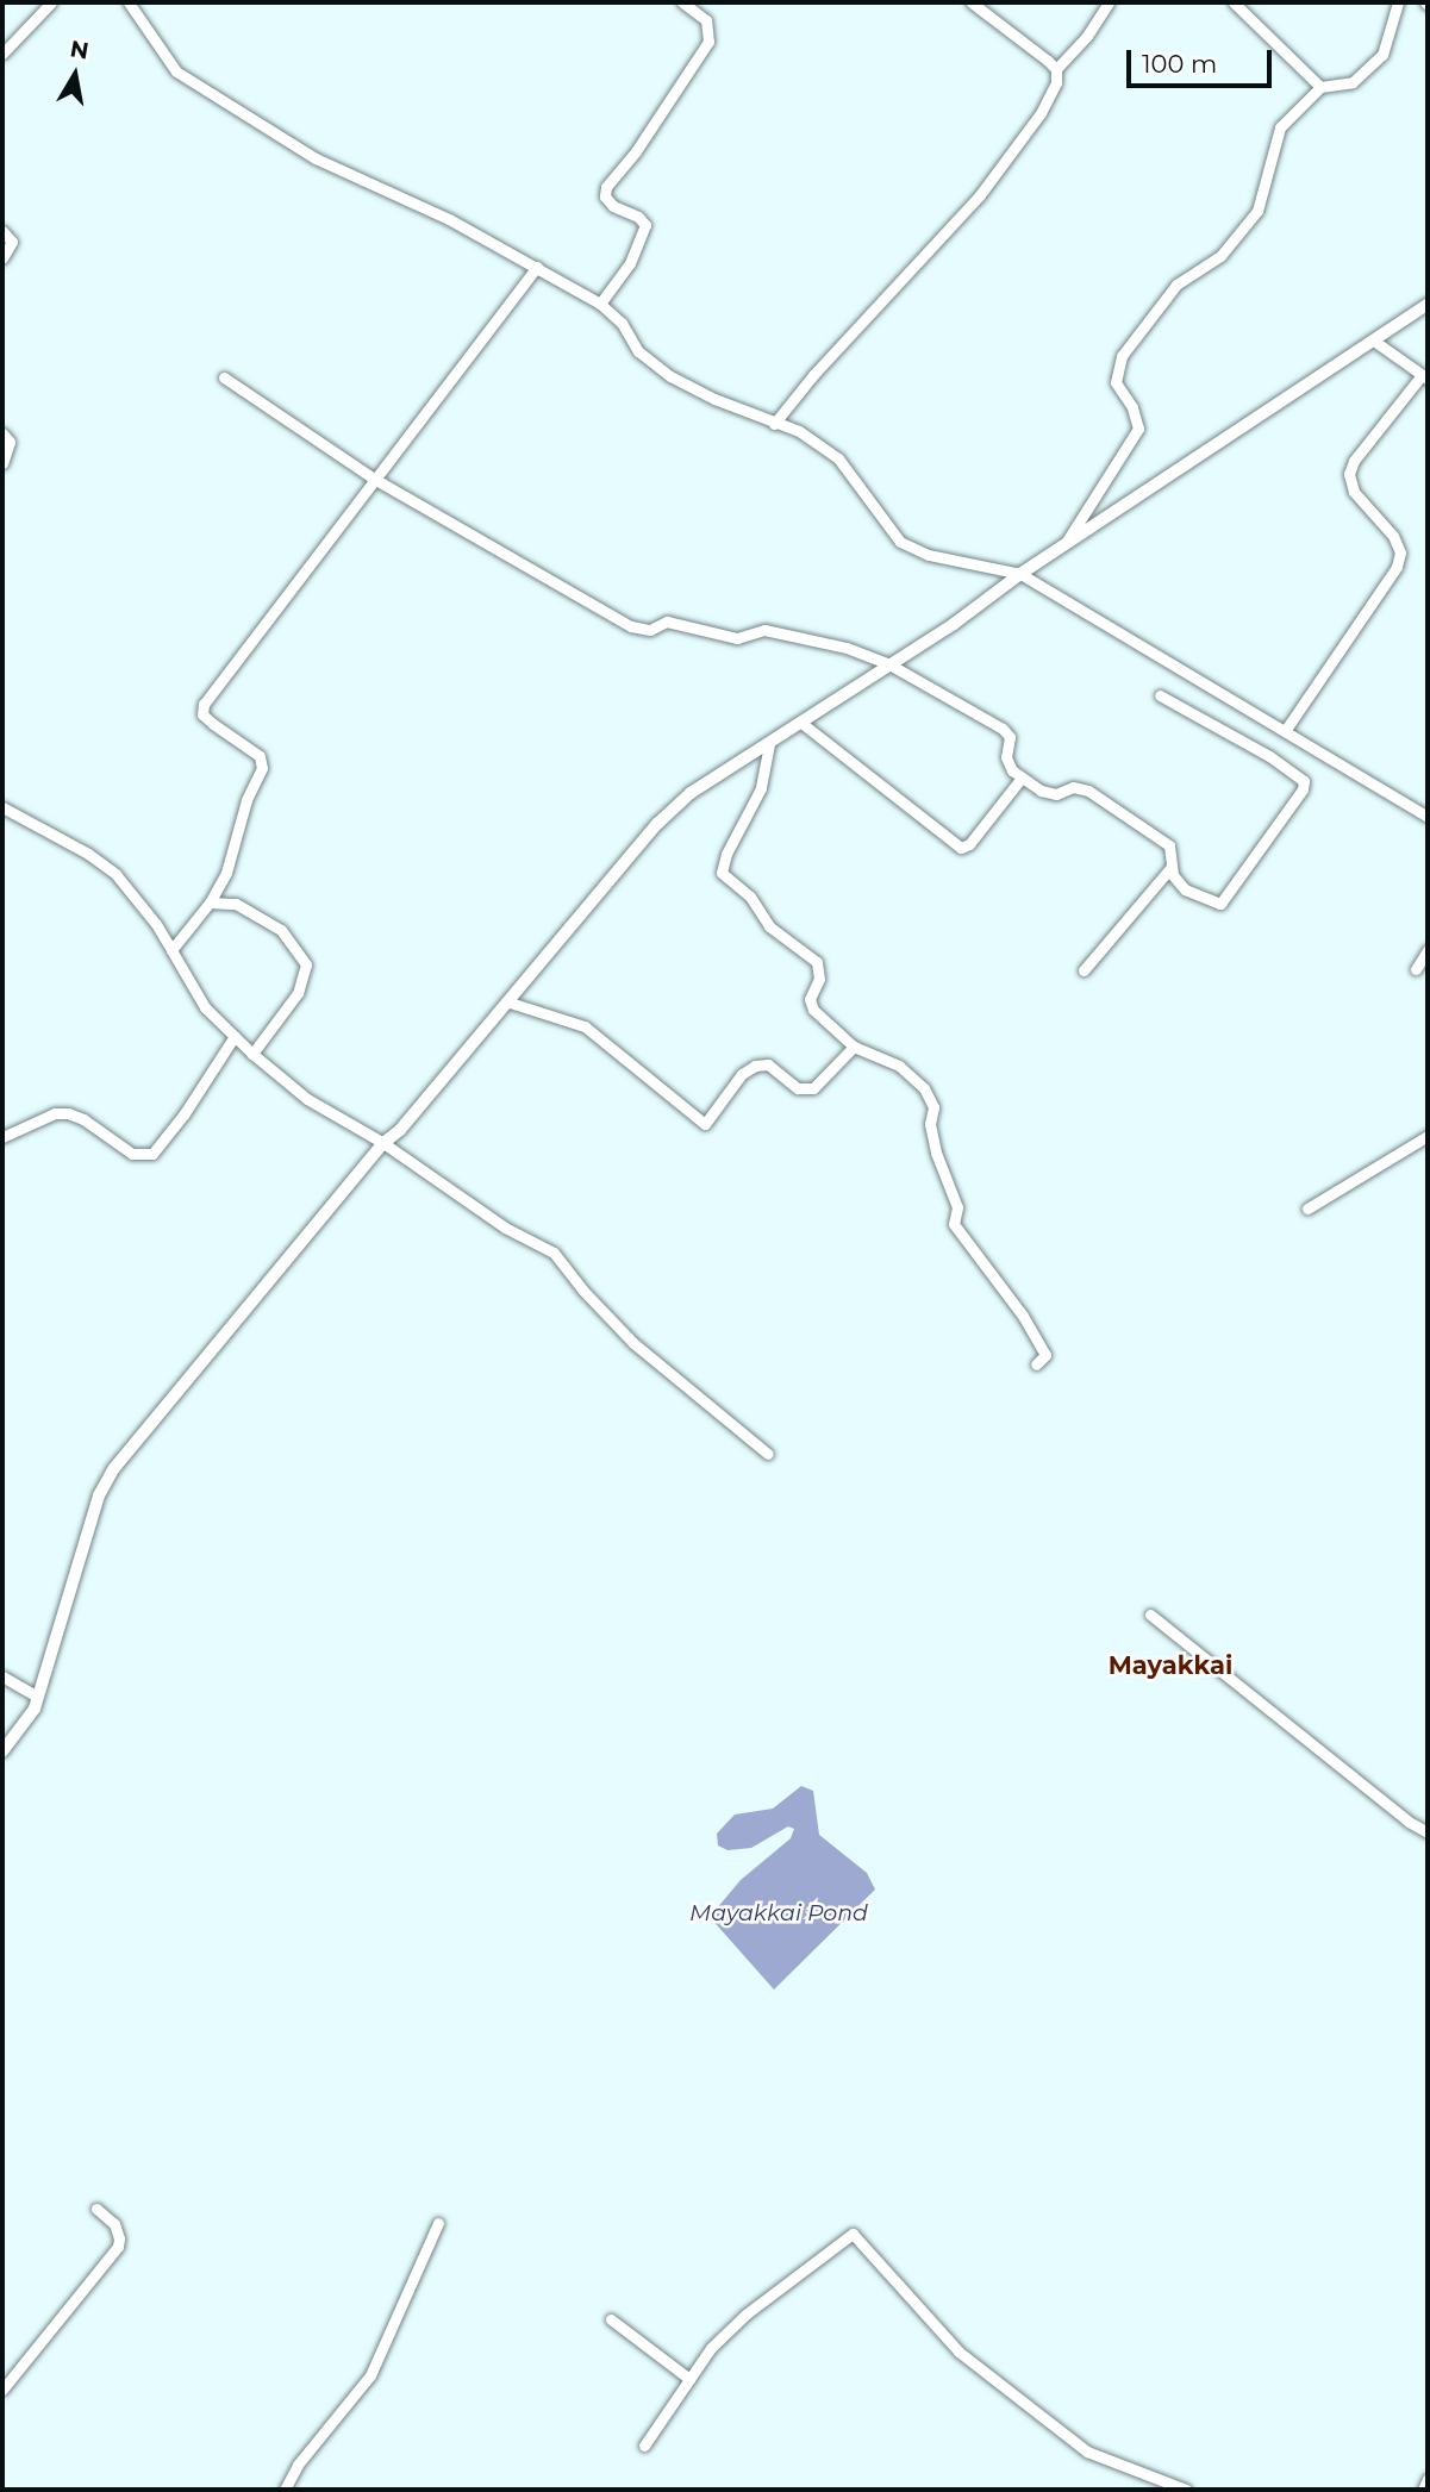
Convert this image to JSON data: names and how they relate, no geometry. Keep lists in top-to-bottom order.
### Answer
{
  "districts": ["Mayakkai"],
  "water": ["Mayakkai Pond"],
  "scale_bar": "100 m",
  "north": "top"
}
